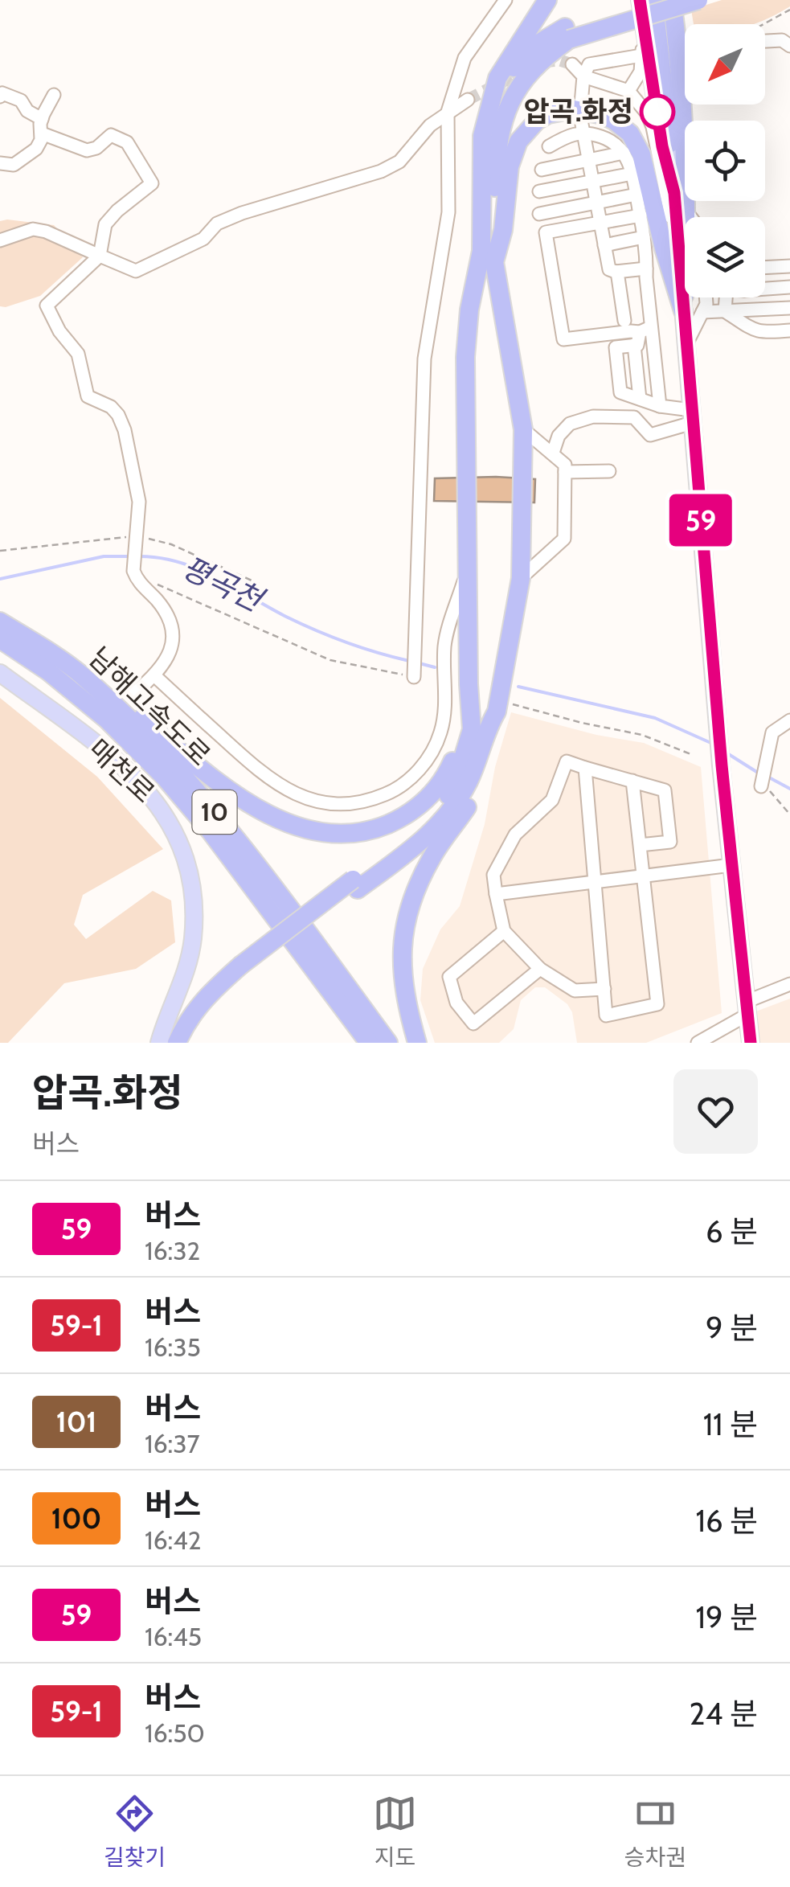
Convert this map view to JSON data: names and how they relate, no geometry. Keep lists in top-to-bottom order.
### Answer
{
  "streets": {
    "highway": ["남해고속도로", "10"],
    "main road": ["매천로"]
  },
  "water": ["평곡천"],
  "places": ["압곡.화정"],
  "lines": ["bus line 59"],
  "north": "bottom left",
  "page": {
    "on_map": "59",
    "heading": ["압곡.화정", "버스"],
    "list": [
      {
        "mark": "59",
        "name": "버스",
        "note": "16:32",
        "value": "6 분"
      },
      {
        "mark": "59-1",
        "name": "버스",
        "note": "16:35",
        "value": "9 분"
      },
      {
        "mark": "101",
        "name": "버스",
        "note": "16:37",
        "value": "11 분"
      },
      {
        "mark": "100",
        "name": "버스",
        "note": "16:42",
        "value": "16 분"
      },
      {
        "mark": "59",
        "name": "버스",
        "note": "16:45",
        "value": "19 분"
      },
      {
        "mark": "59-1",
        "name": "버스",
        "note": "16:50",
        "value": "24 분"
      }
    ],
    "tabs": ["길찾기", "지도", "승차권"]
  }
}
